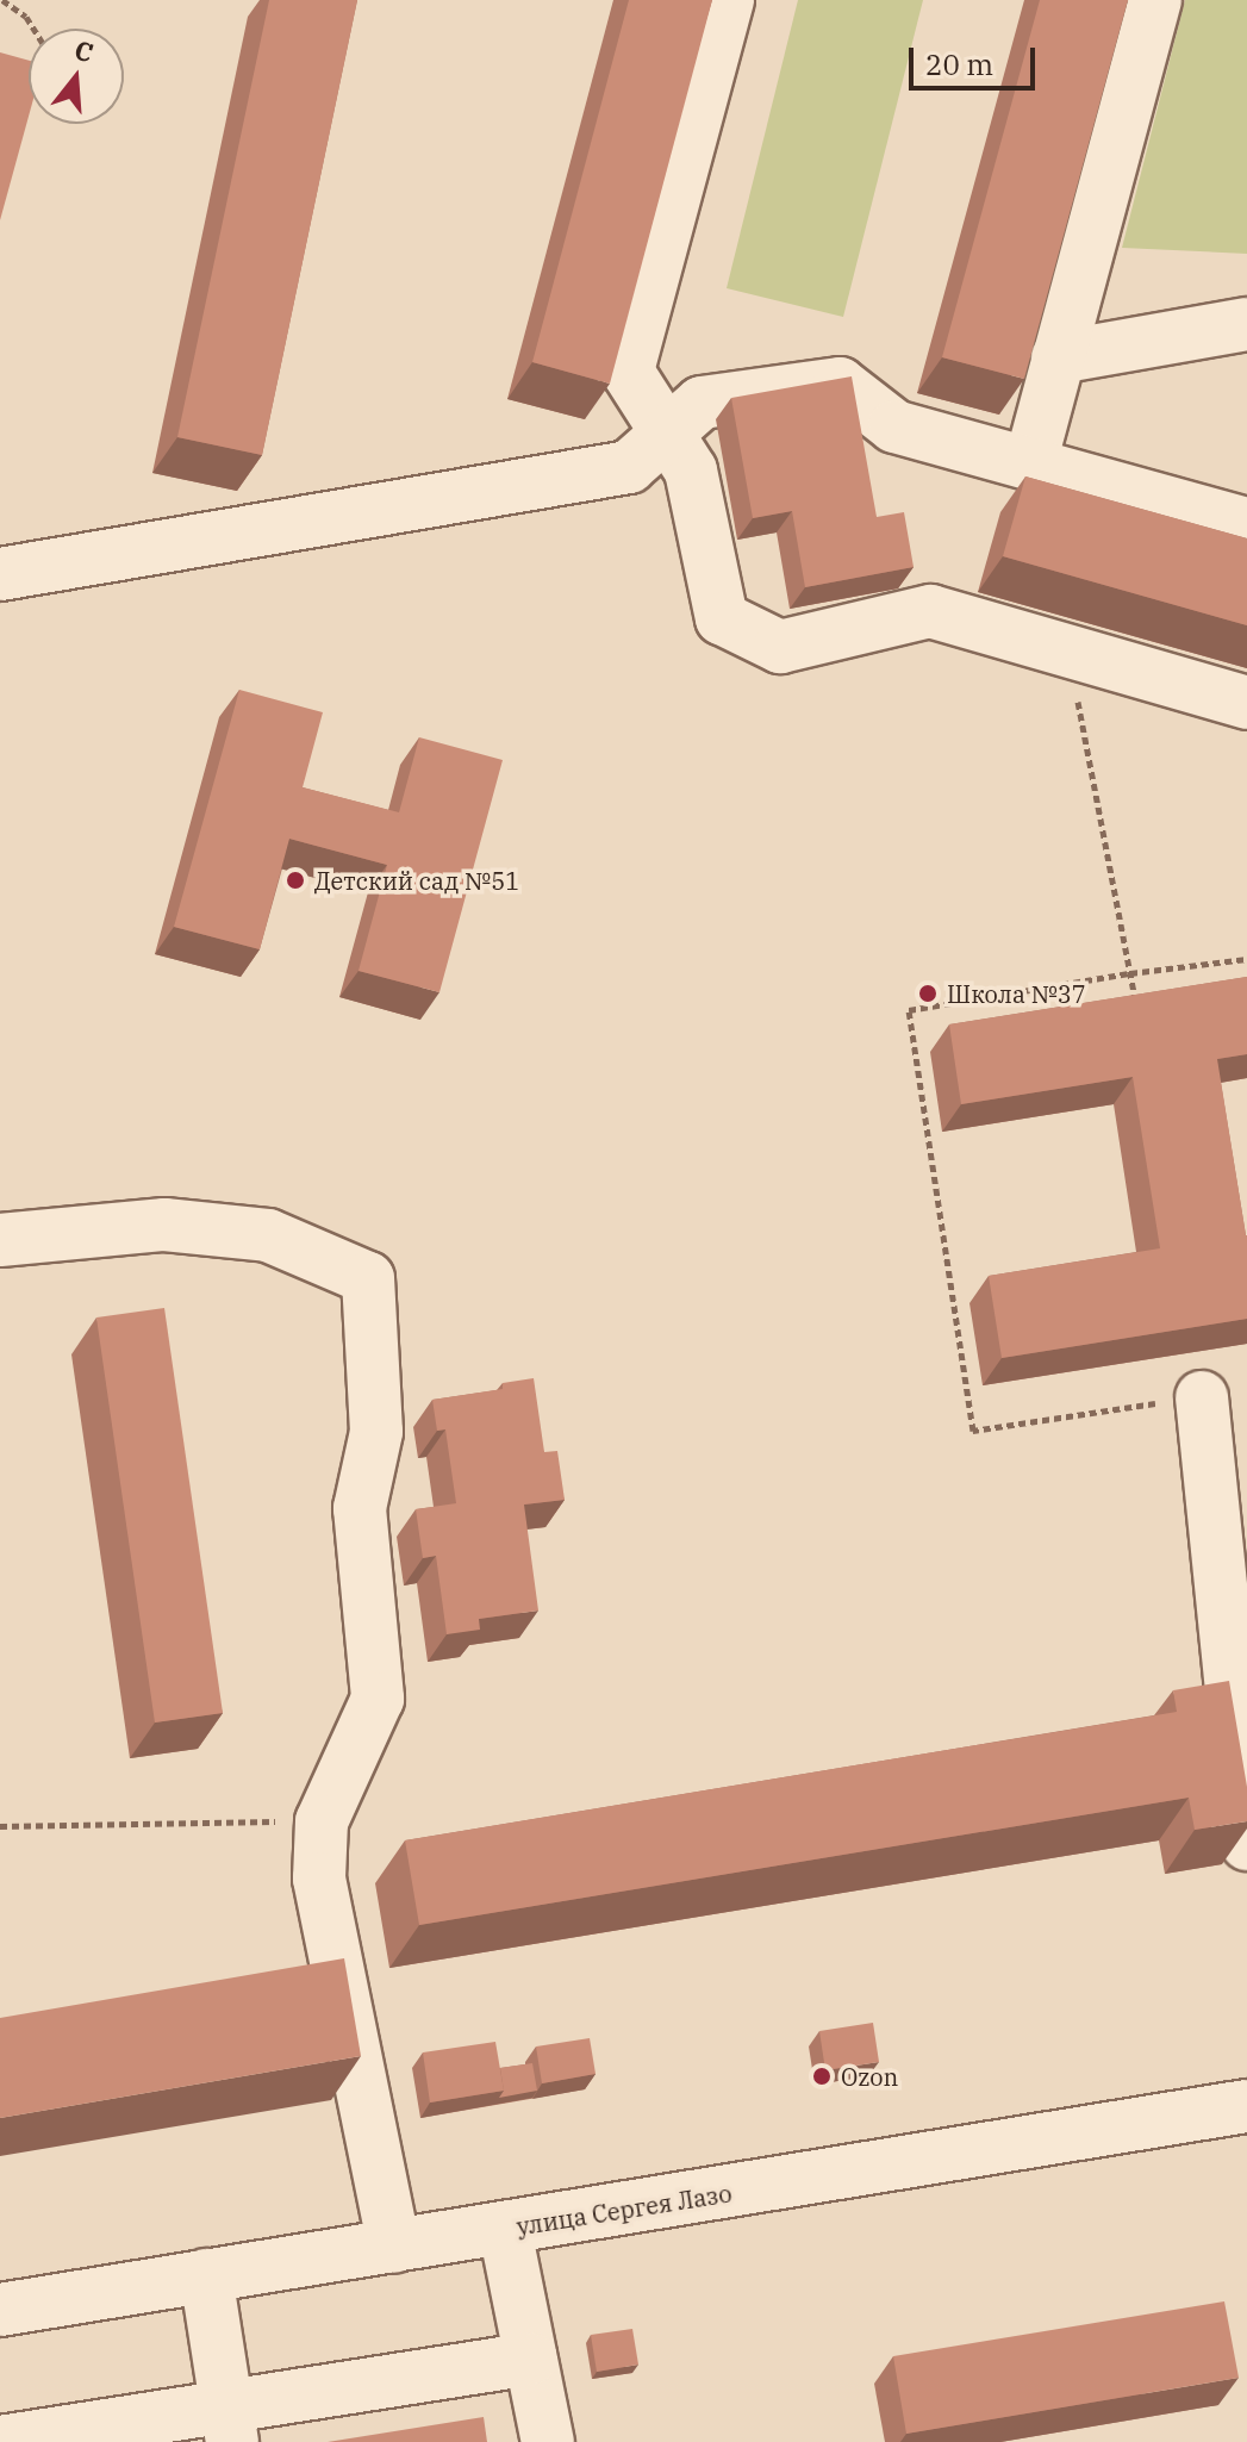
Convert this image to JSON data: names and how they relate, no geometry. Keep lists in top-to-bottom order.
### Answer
{
  "streets": {
    "street": ["улица Сергея Лазо"]
  },
  "places": ["Детский сад №51", "Школа №37", "Ozon"],
  "scale_bar": "20 m",
  "north": "top"
}
